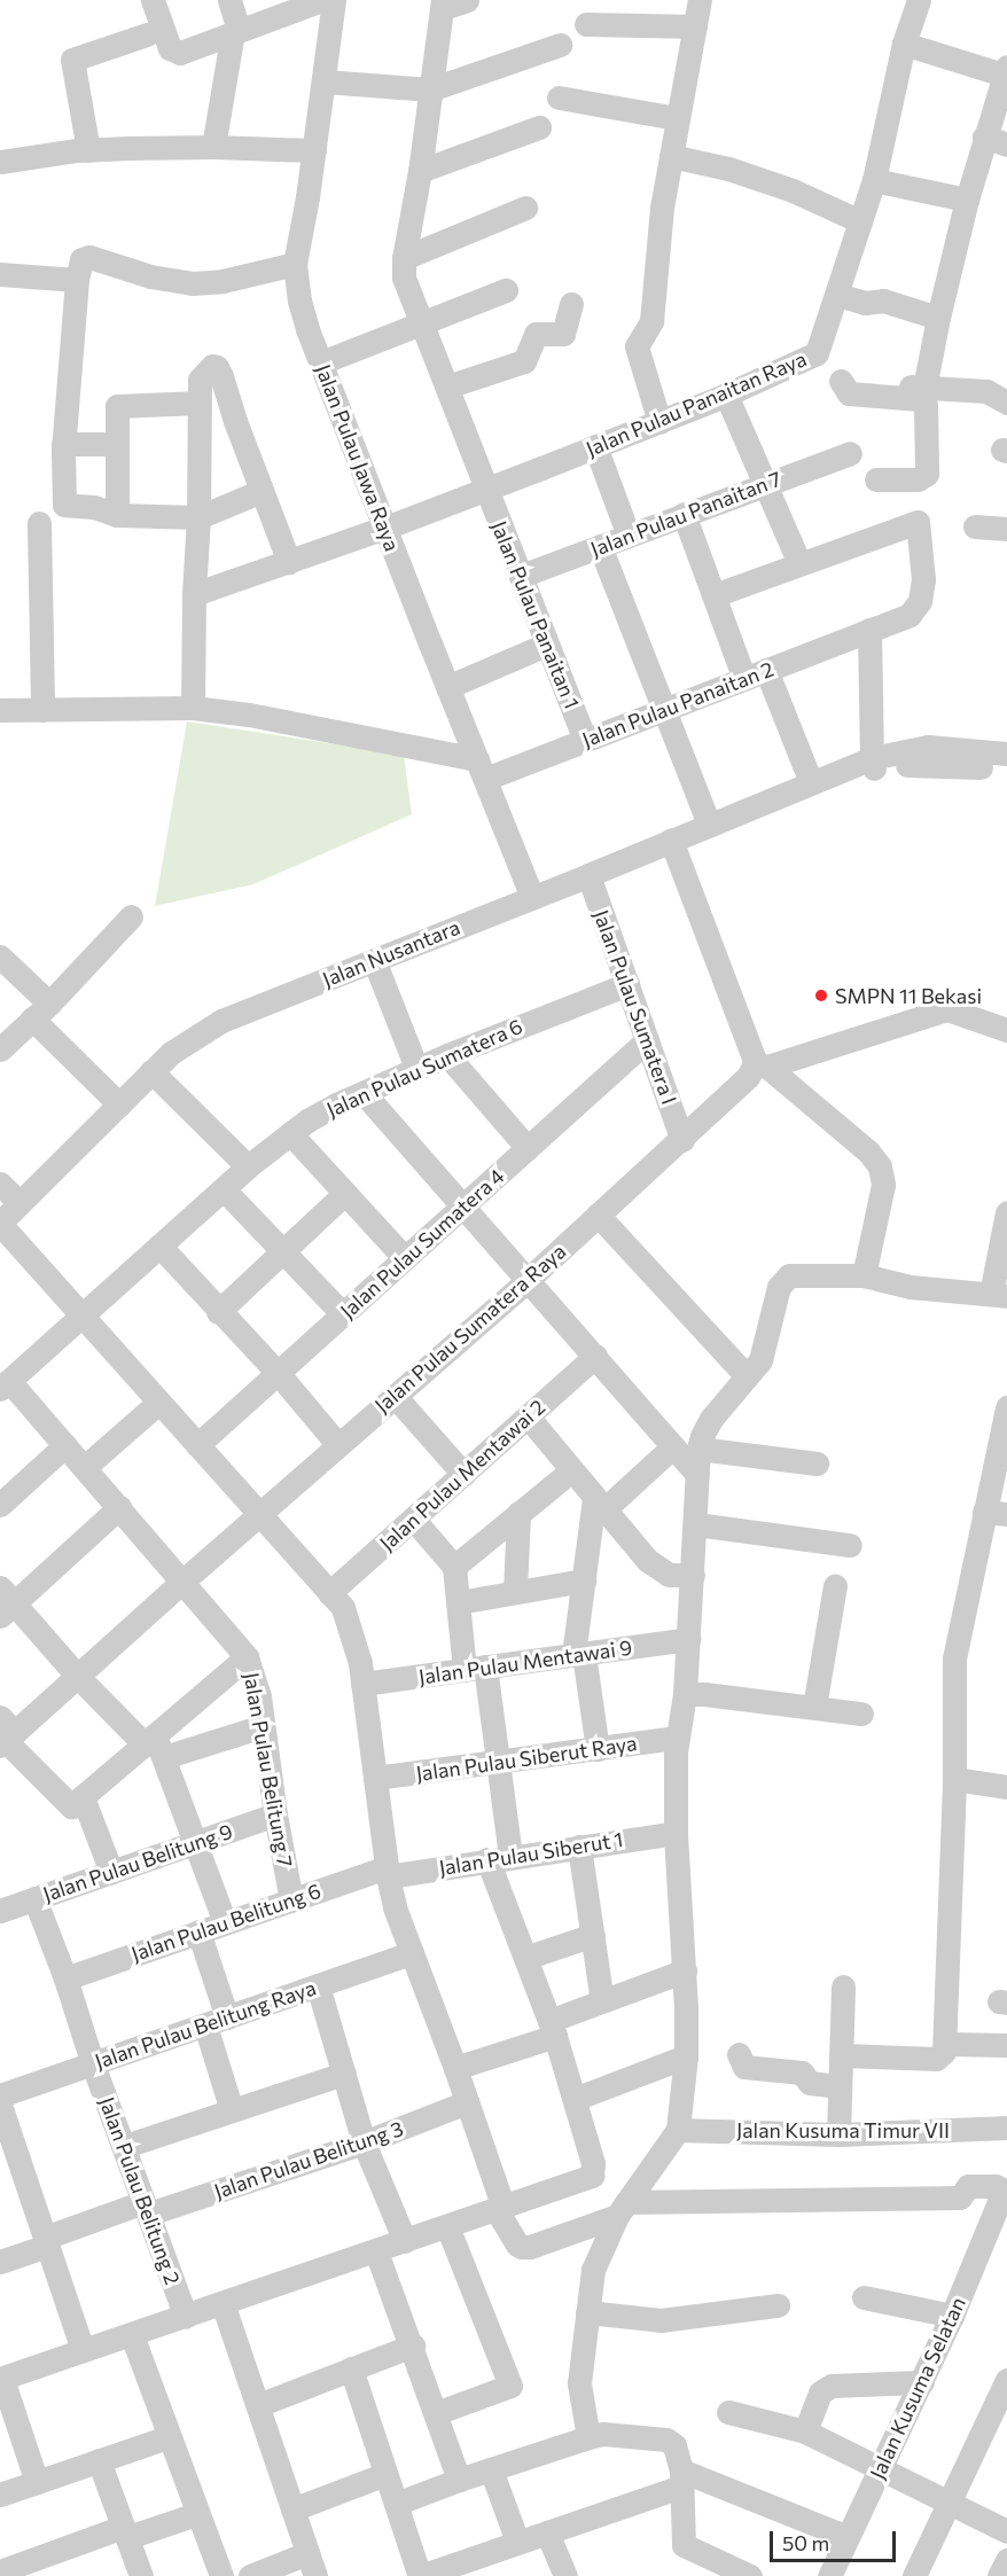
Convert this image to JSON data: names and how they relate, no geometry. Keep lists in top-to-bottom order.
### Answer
{
  "streets": {
    "street": [
      "Jalan Pulau Panaitan Raya",
      "Jalan Pulau Jawa Raya",
      "Jalan Pulau Panaitan 7",
      "Jalan Pulau Panaitan 1",
      "Jalan Pulau Panaitan 2",
      "Jalan Nusantara",
      "Jalan Pulau Sumatera I",
      "Jalan Pulau Sumatera 6",
      "Jalan Pulau Sumatera 4",
      "Jalan Pulau Sumatera Raya",
      "Jalan Pulau Mentawai 2",
      "Jalan Pulau Mentawai 9",
      "Jalan Pulau Siberut Raya",
      "Jalan Pulau Belitung 7",
      "Jalan Pulau Siberut 1",
      "Jalan Pulau Belitung 9",
      "Jalan Pulau Belitung 6",
      "Jalan Pulau Belitung Raya",
      "Jalan Kusuma Timur VII",
      "Jalan Pulau Belitung 3",
      "Jalan Pulau Belitung 2",
      "Jalan Kusuma Selatan"
    ]
  },
  "crossings": [
    ["Jalan Pulau Panaitan Raya", "Jalan Pulau Jawa Raya"],
    ["Jalan Pulau Panaitan Raya", "Jalan Pulau Panaitan 1"],
    ["Jalan Pulau Jawa Raya", "Jalan Pulau Panaitan 2"],
    ["Jalan Pulau Jawa Raya", "Jalan Nusantara"],
    ["Jalan Pulau Panaitan 7", "Jalan Pulau Panaitan 1"],
    ["Jalan Pulau Panaitan 1", "Jalan Pulau Panaitan 2"],
    ["Jalan Nusantara", "Jalan Pulau Sumatera I"],
    ["Jalan Pulau Sumatera I", "Jalan Pulau Sumatera 6"],
    ["Jalan Pulau Sumatera I", "Jalan Pulau Sumatera 4"],
    ["Jalan Pulau Sumatera I", "Jalan Pulau Sumatera Raya"],
    ["Jalan Pulau Sumatera 6", "Jalan Pulau Belitung 7"],
    ["Jalan Pulau Sumatera Raya", "Jalan Pulau Belitung 7"],
    ["Jalan Pulau Belitung 7", "Jalan Pulau Belitung 9"],
    ["Jalan Pulau Belitung 7", "Jalan Pulau Belitung 6"],
    ["Jalan Pulau Siberut 1", "Jalan Pulau Belitung 6"],
    ["Jalan Pulau Belitung 9", "Jalan Pulau Belitung 2"],
    ["Jalan Pulau Belitung 6", "Jalan Pulau Belitung 2"],
    ["Jalan Pulau Belitung Raya", "Jalan Pulau Belitung 2"],
    ["Jalan Pulau Belitung 3", "Jalan Pulau Belitung 2"]
  ],
  "places": ["SMPN 11 Bekasi"],
  "scale_bar": "50 m"
}
